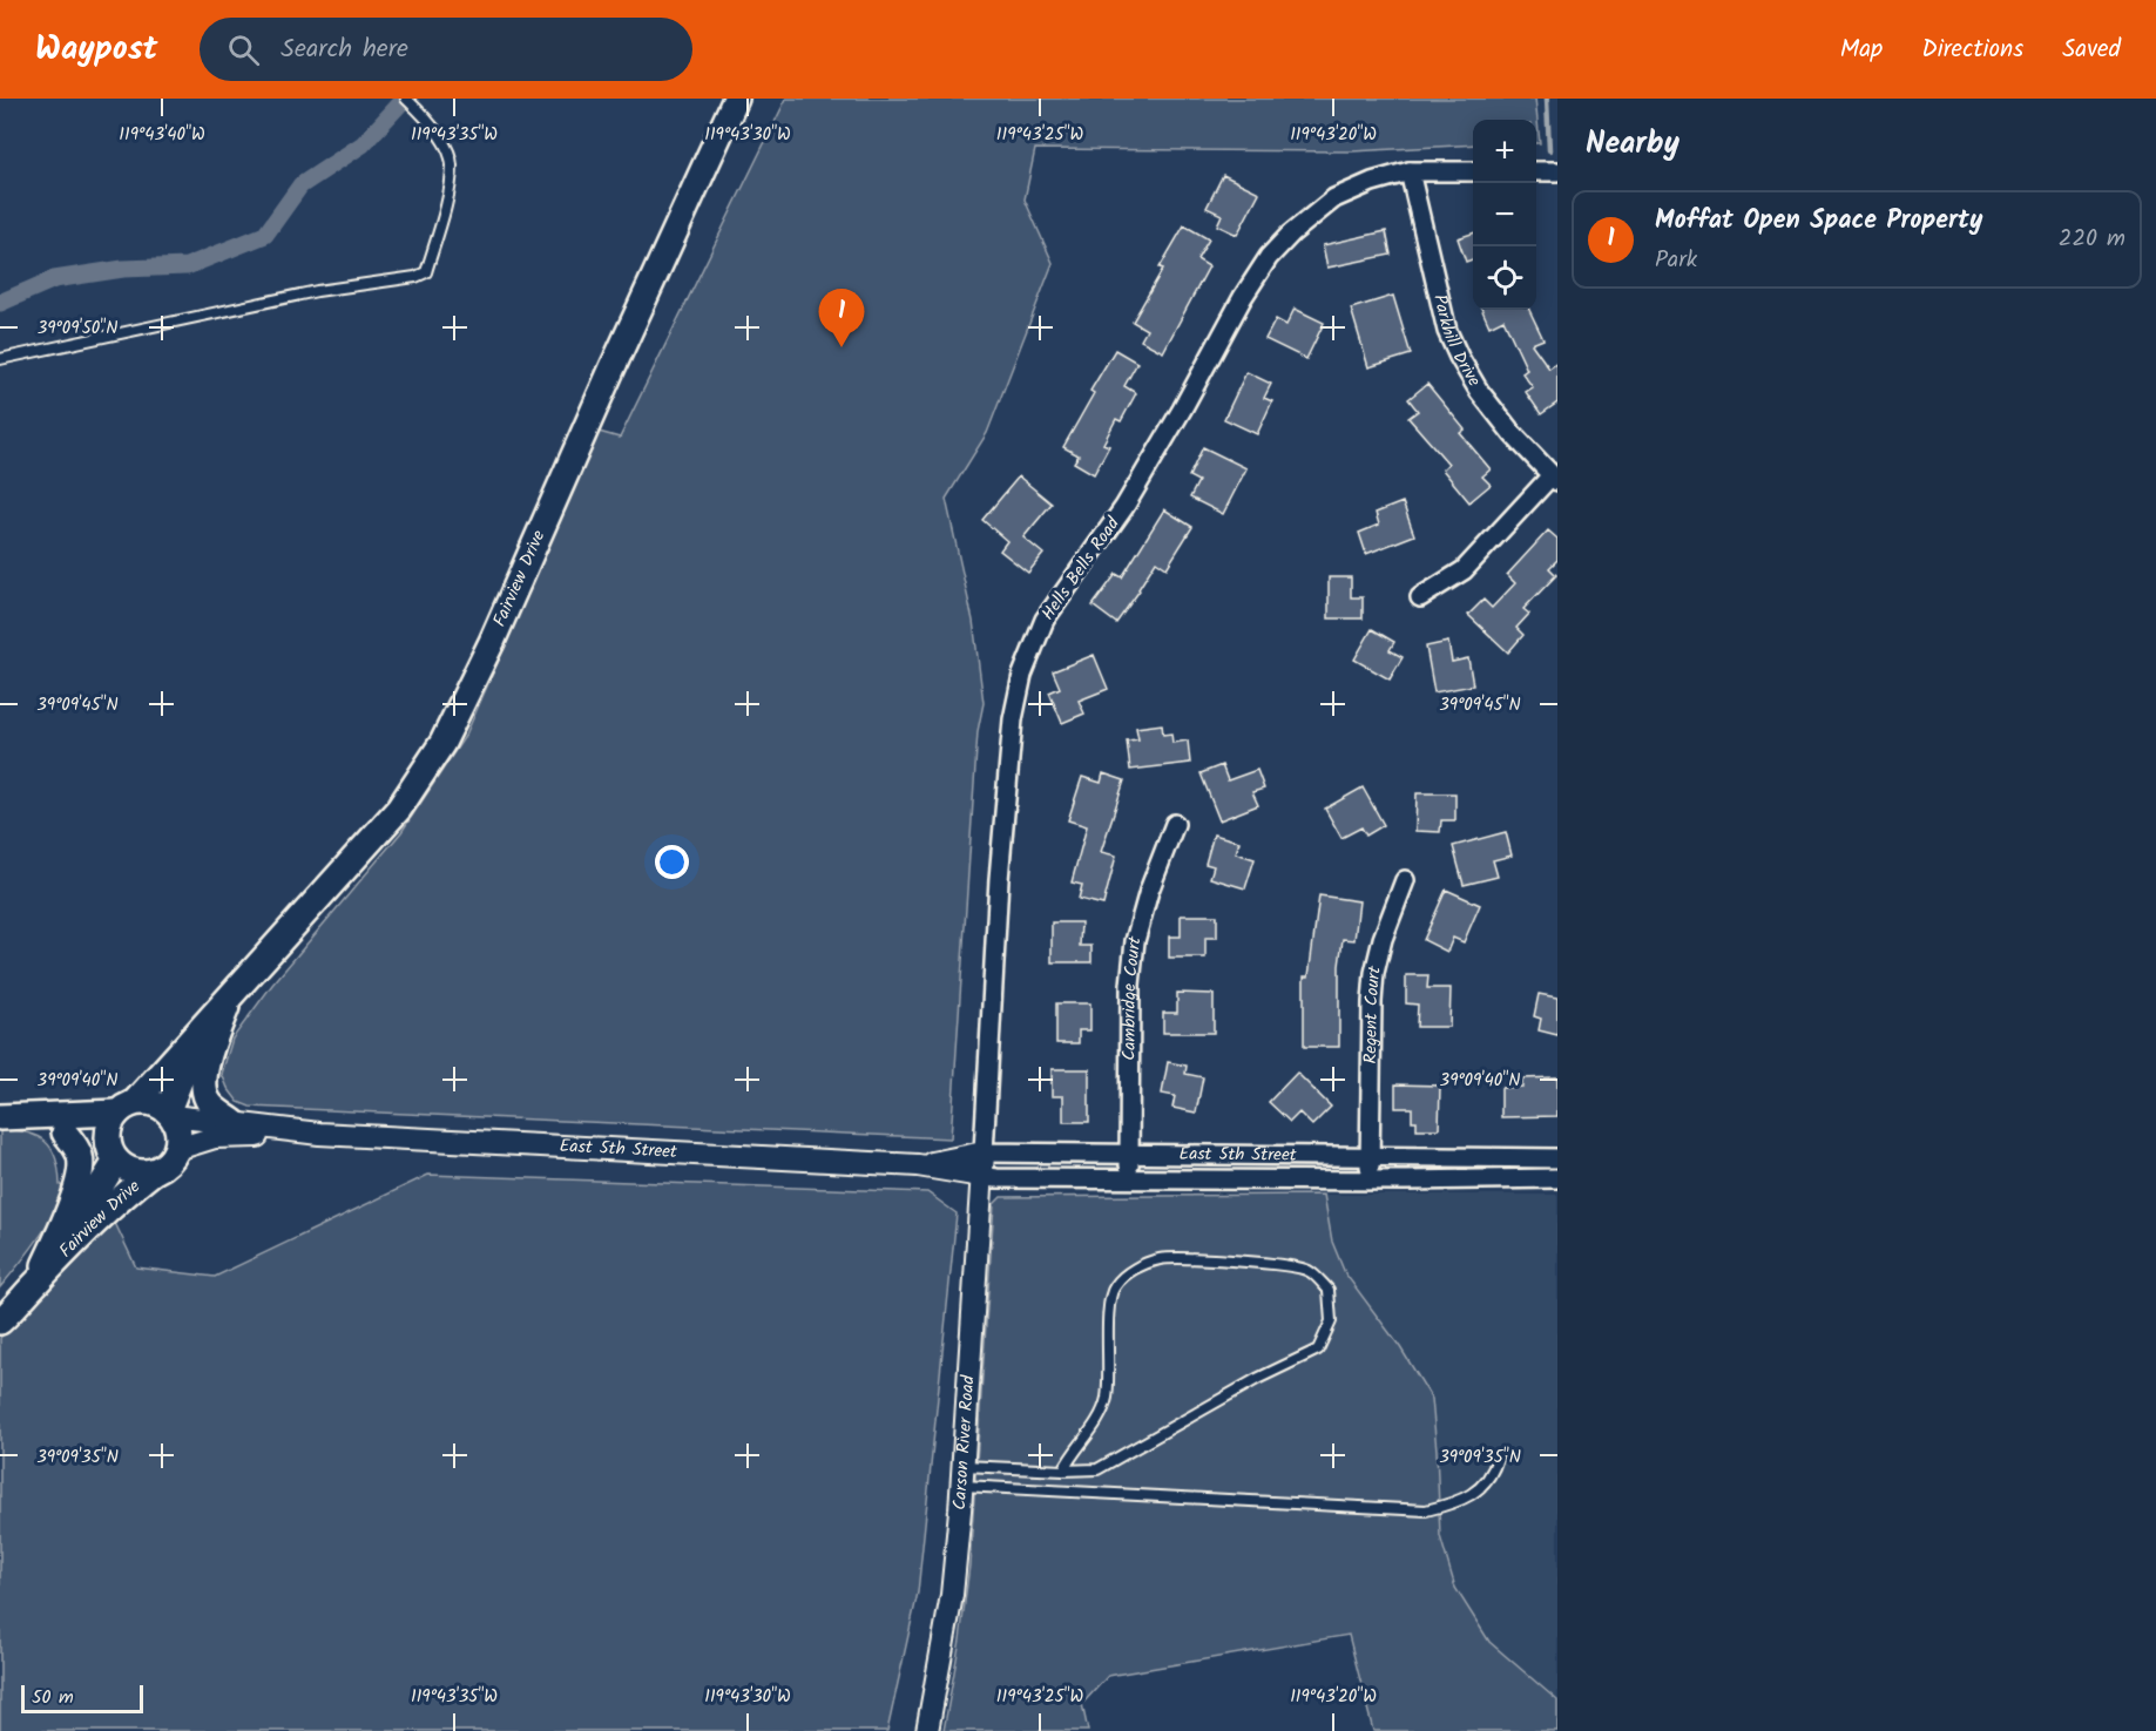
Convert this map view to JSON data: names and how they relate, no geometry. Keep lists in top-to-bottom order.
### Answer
{
  "streets": {
    "main road": ["Fairview Drive"],
    "street": [
      "Parkhill Drive",
      "Hells Bells Road",
      "Cambridge Court",
      "Regent Court",
      "East 5th Street",
      "Carson River Road"
    ]
  },
  "crossings": [
    ["Parkhill Drive", "Hells Bells Road"],
    ["Hells Bells Road", "East 5th Street"],
    ["Hells Bells Road", "Carson River Road"],
    ["Fairview Drive", "East 5th Street"],
    ["Cambridge Court", "East 5th Street"],
    ["Regent Court", "East 5th Street"],
    ["East 5th Street", "Carson River Road"]
  ],
  "scale_bar": "50 m",
  "page": {
    "header": "Waypost",
    "search": "Search here",
    "nav": ["Map", "Directions", "Saved"],
    "heading": "Nearby",
    "map_buttons": ["+", "−"],
    "list": [
      {
        "mark": "1",
        "name": "Moffat Open Space Property",
        "note": "Park",
        "value": "220 m"
      }
    ],
    "pins": "1",
    "scale": "50 m"
  },
  "coordinates": [
    "119°43'40\"W",
    "119°43'35\"W",
    "119°43'30\"W",
    "119°43'25\"W",
    "119°43'20\"W",
    "39°09'50\"N",
    "39°09'45\"N",
    "39°09'40\"N",
    "39°09'35\"N"
  ]
}
